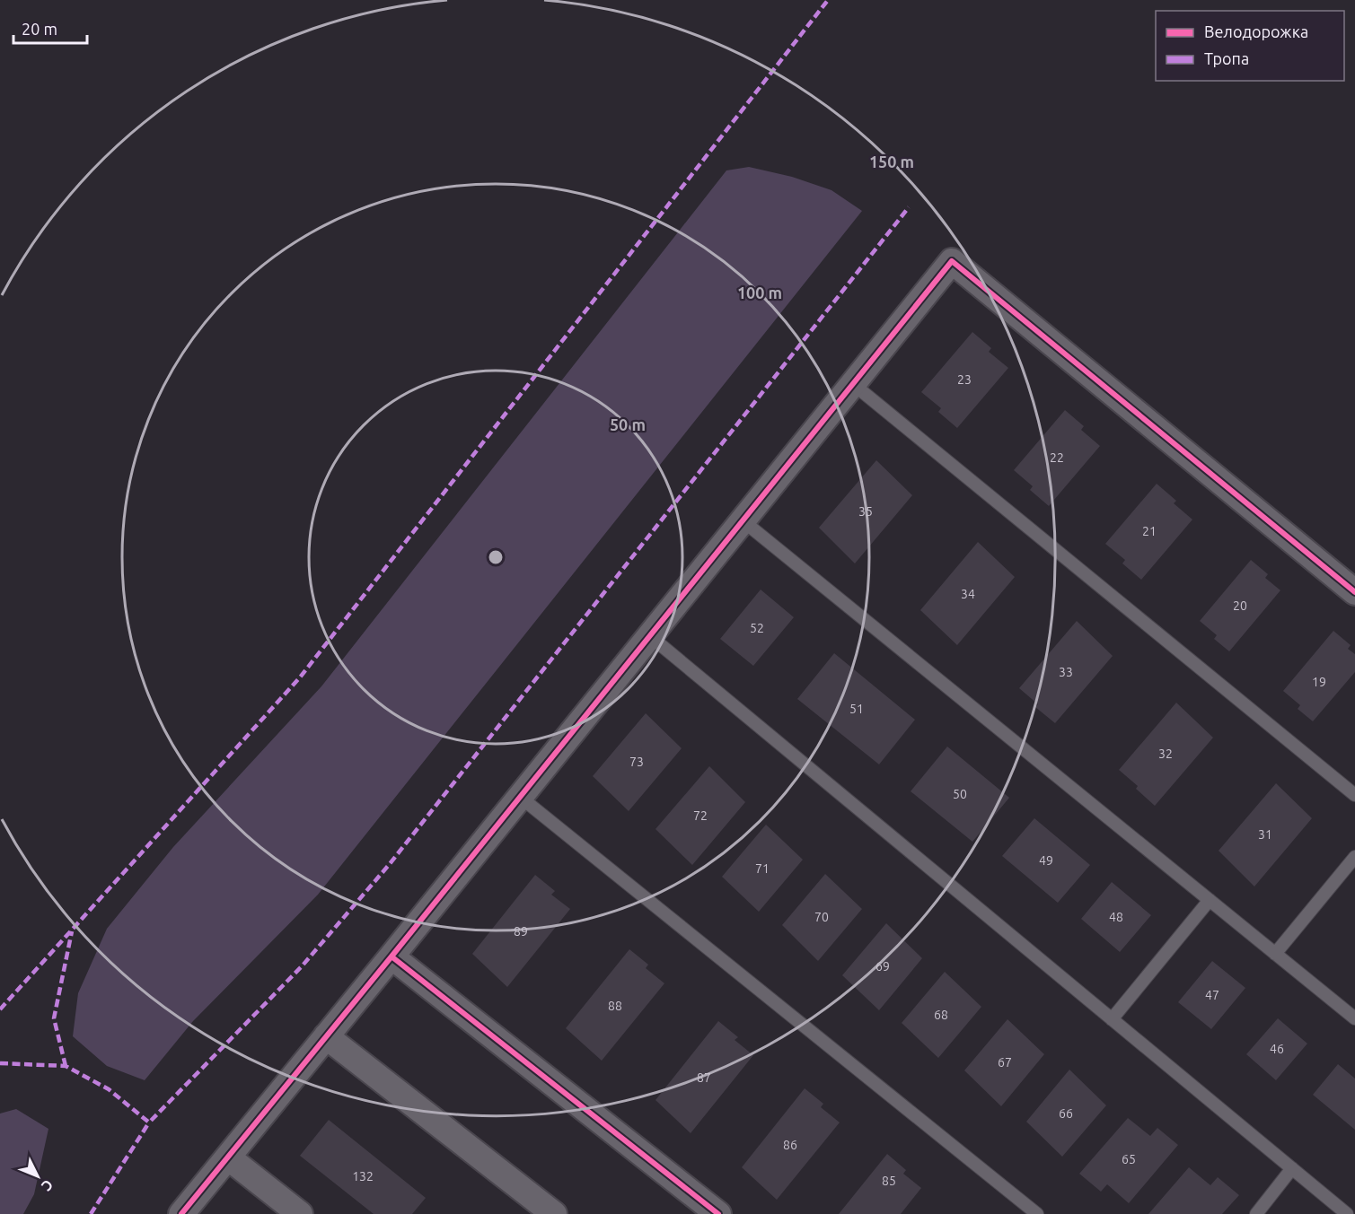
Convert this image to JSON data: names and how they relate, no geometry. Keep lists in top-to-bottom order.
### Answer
{
  "house_numbers": [
    "23",
    "22",
    "35",
    "21",
    "34",
    "20",
    "52",
    "33",
    "19",
    "51",
    "32",
    "73",
    "50",
    "72",
    "31",
    "49",
    "71",
    "70",
    "48",
    "89",
    "69",
    "47",
    "88",
    "68",
    "46",
    "67",
    "87",
    "66",
    "86",
    "65",
    "132",
    "85"
  ],
  "legend": ["Велодорожка", "Тропа"],
  "scale_bar": "20 m",
  "north": "bottom right",
  "rings": ["150 m", "100 m", "50 m"]
}
